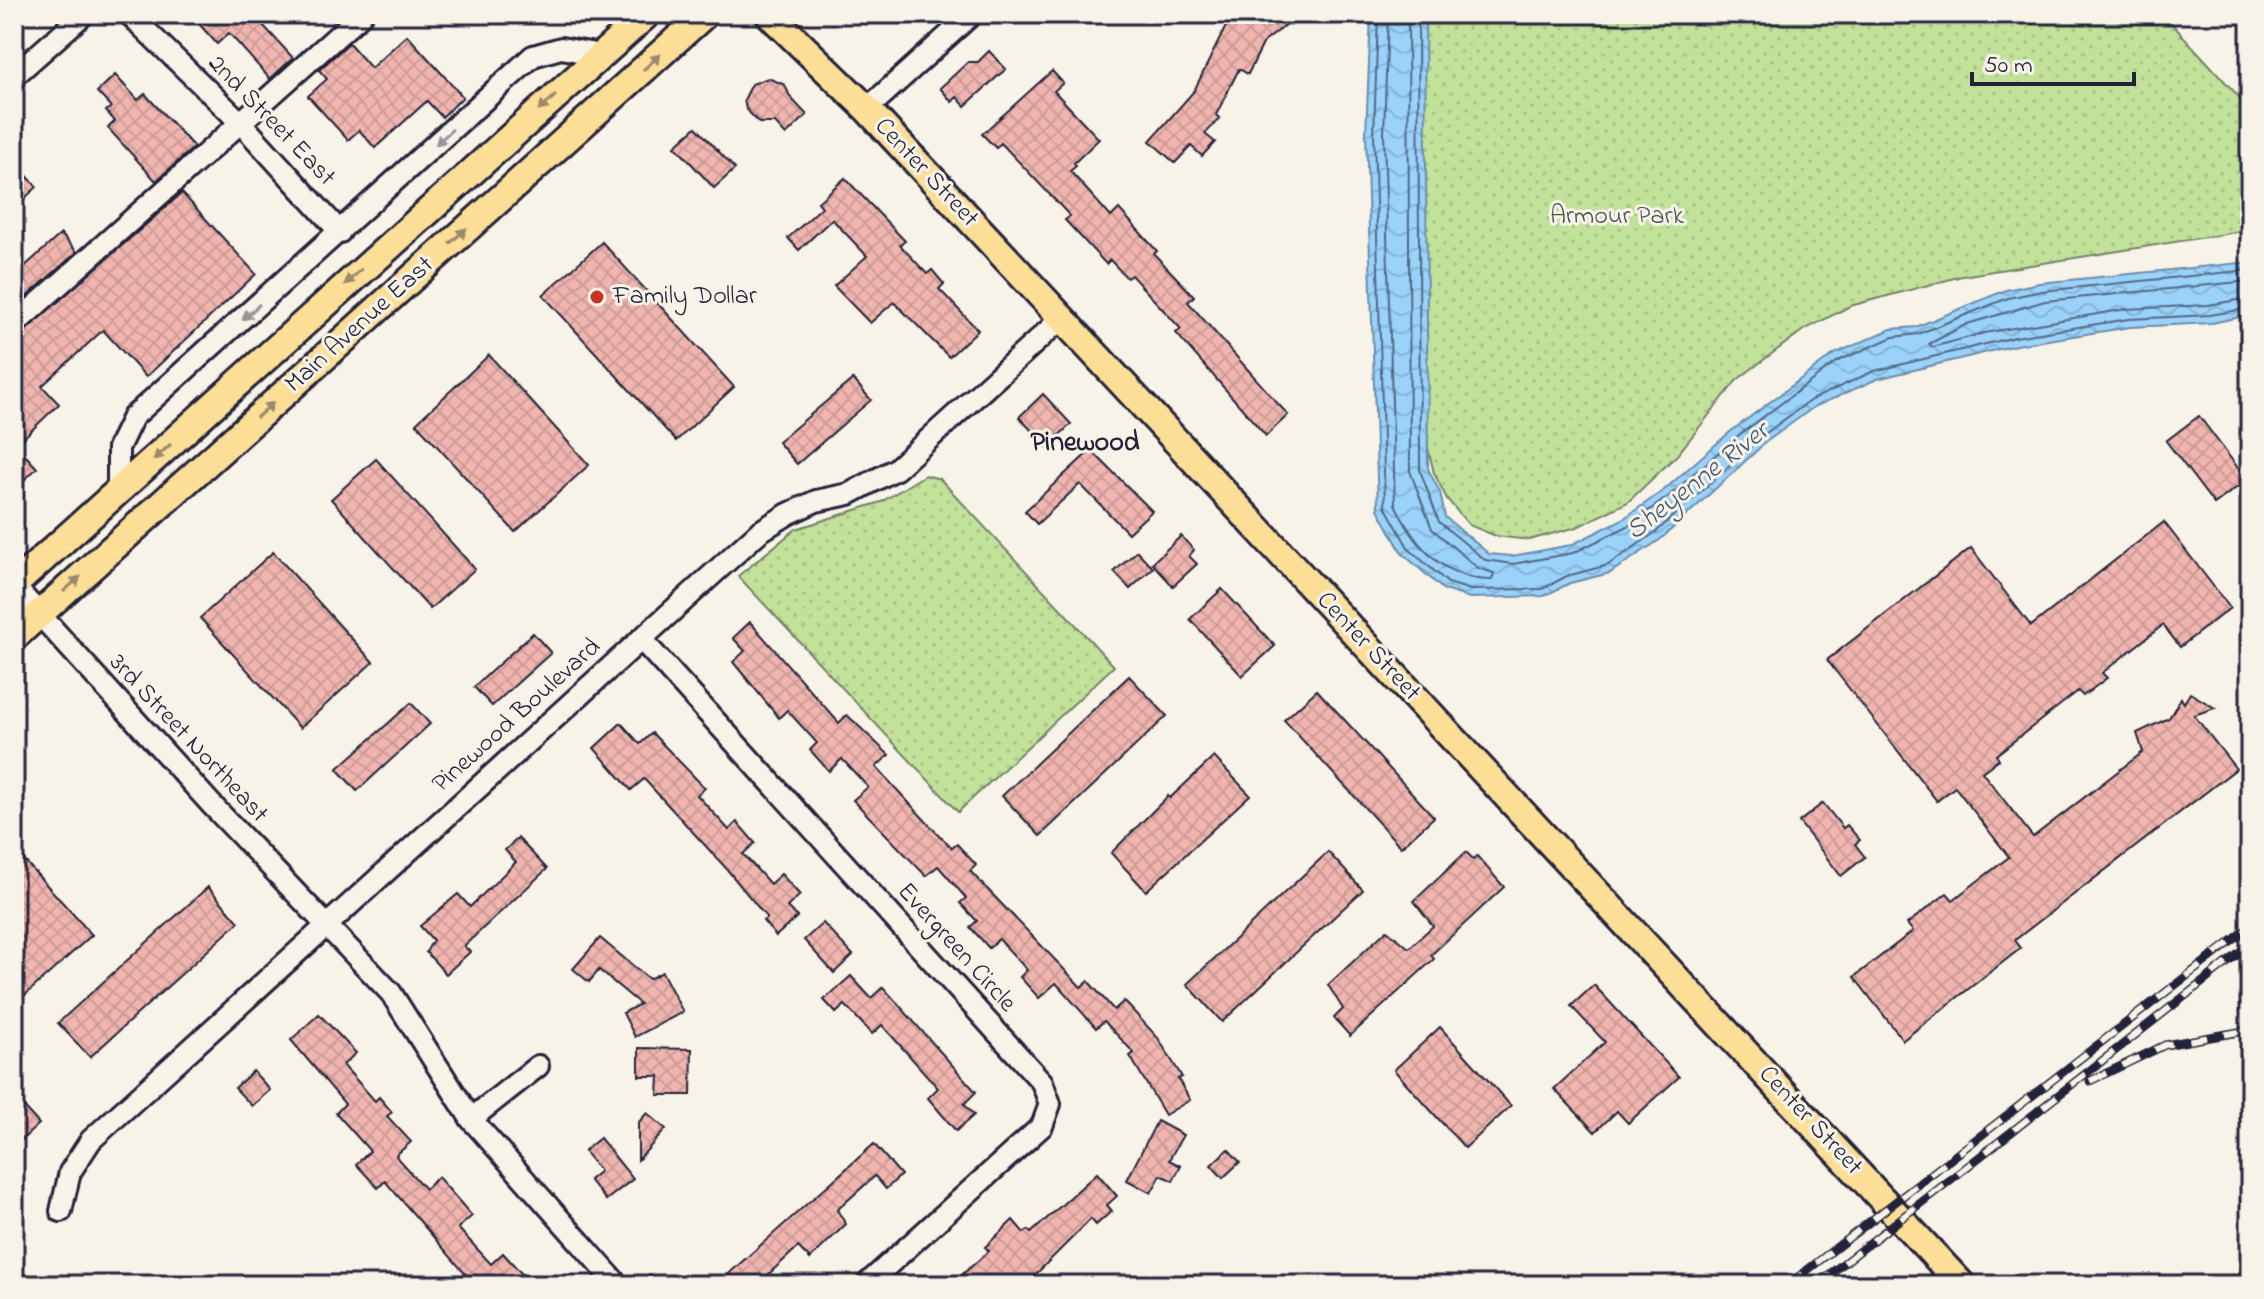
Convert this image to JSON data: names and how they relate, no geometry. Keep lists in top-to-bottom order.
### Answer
{
  "streets": {
    "main road": ["Center Street", "Main Avenue East"],
    "street": [
      "2nd Street East",
      "Pinewood Boulevard",
      "3rd Street Northeast",
      "Evergreen Circle"
    ]
  },
  "crossings": [
    ["Center Street", "Pinewood Boulevard"],
    ["Main Avenue East", "3rd Street Northeast"],
    ["Pinewood Boulevard", "3rd Street Northeast"],
    ["Pinewood Boulevard", "Evergreen Circle"]
  ],
  "districts": ["Pinewood"],
  "water": ["Sheyenne River"],
  "parks": ["Armour Park"],
  "places": ["Family Dollar"],
  "scale_bar": "50 m"
}
